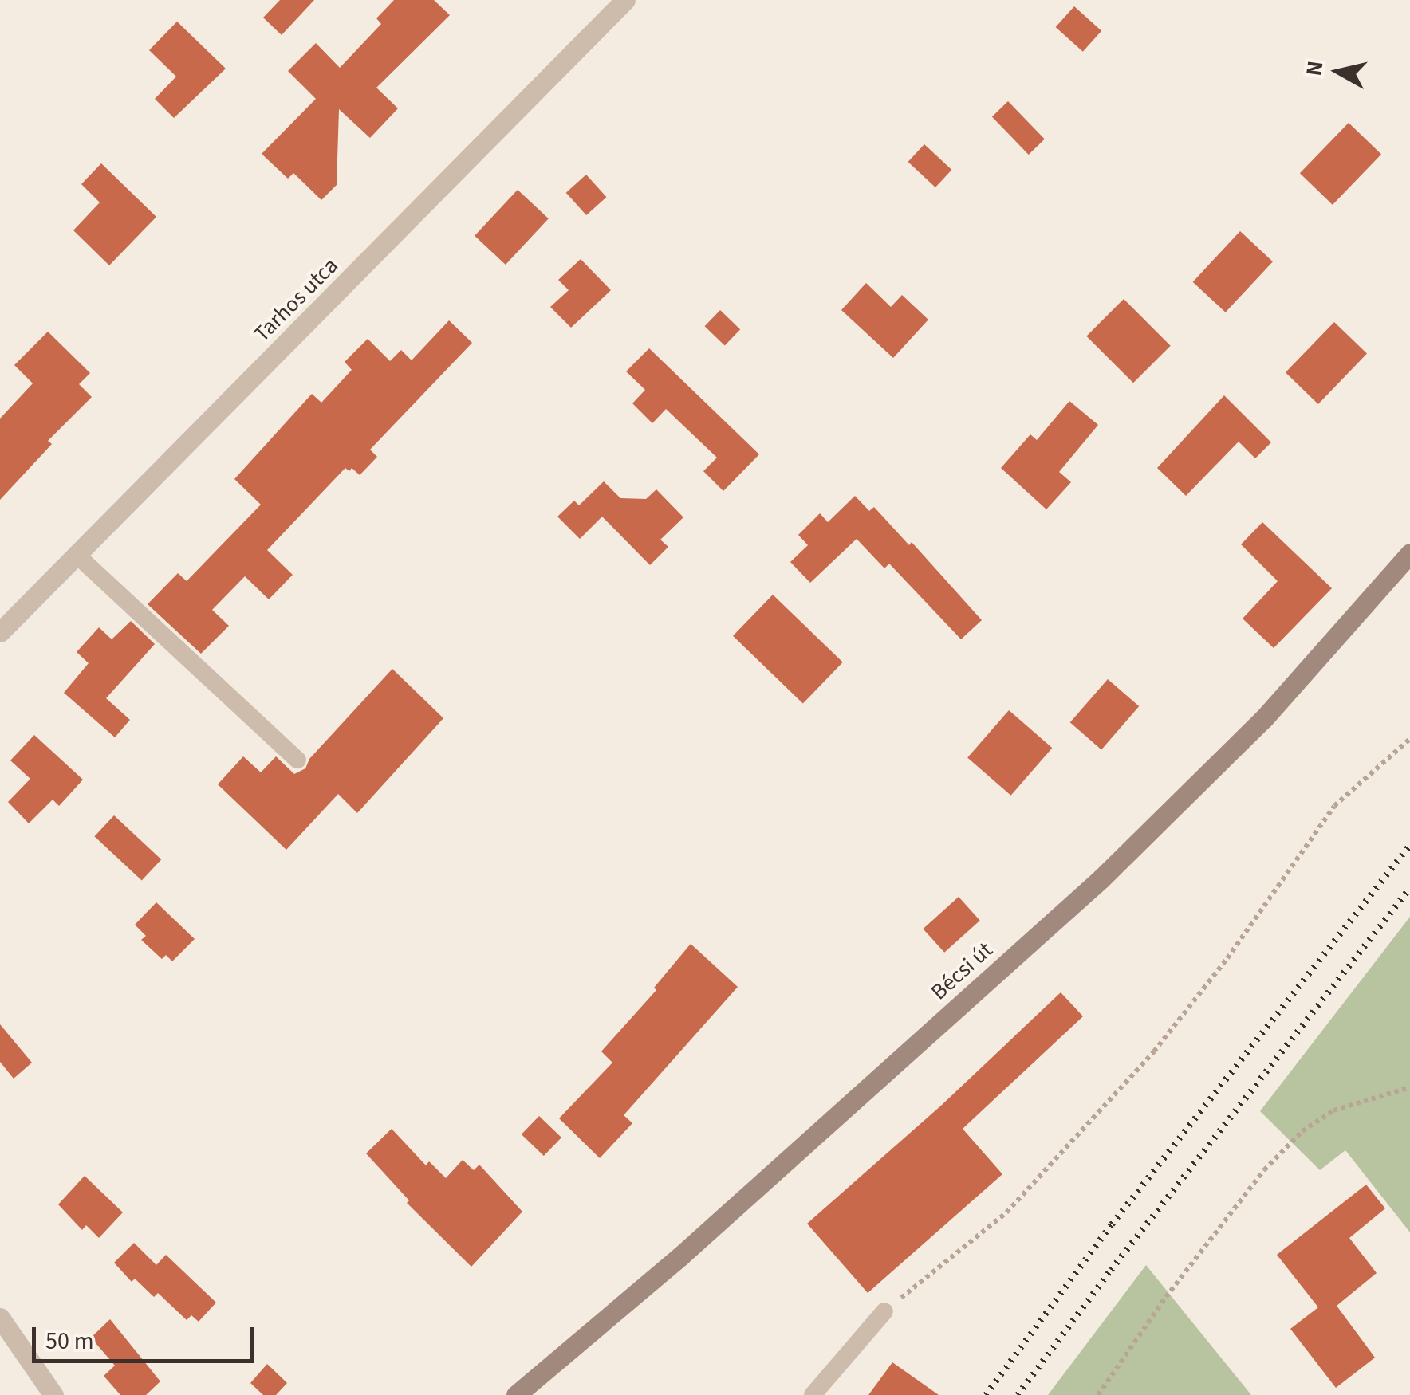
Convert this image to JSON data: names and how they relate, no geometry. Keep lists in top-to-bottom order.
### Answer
{
  "streets": {
    "street": ["Tarhos utca", "Bécsi út"]
  },
  "scale_bar": "50 m",
  "north": "left"
}
